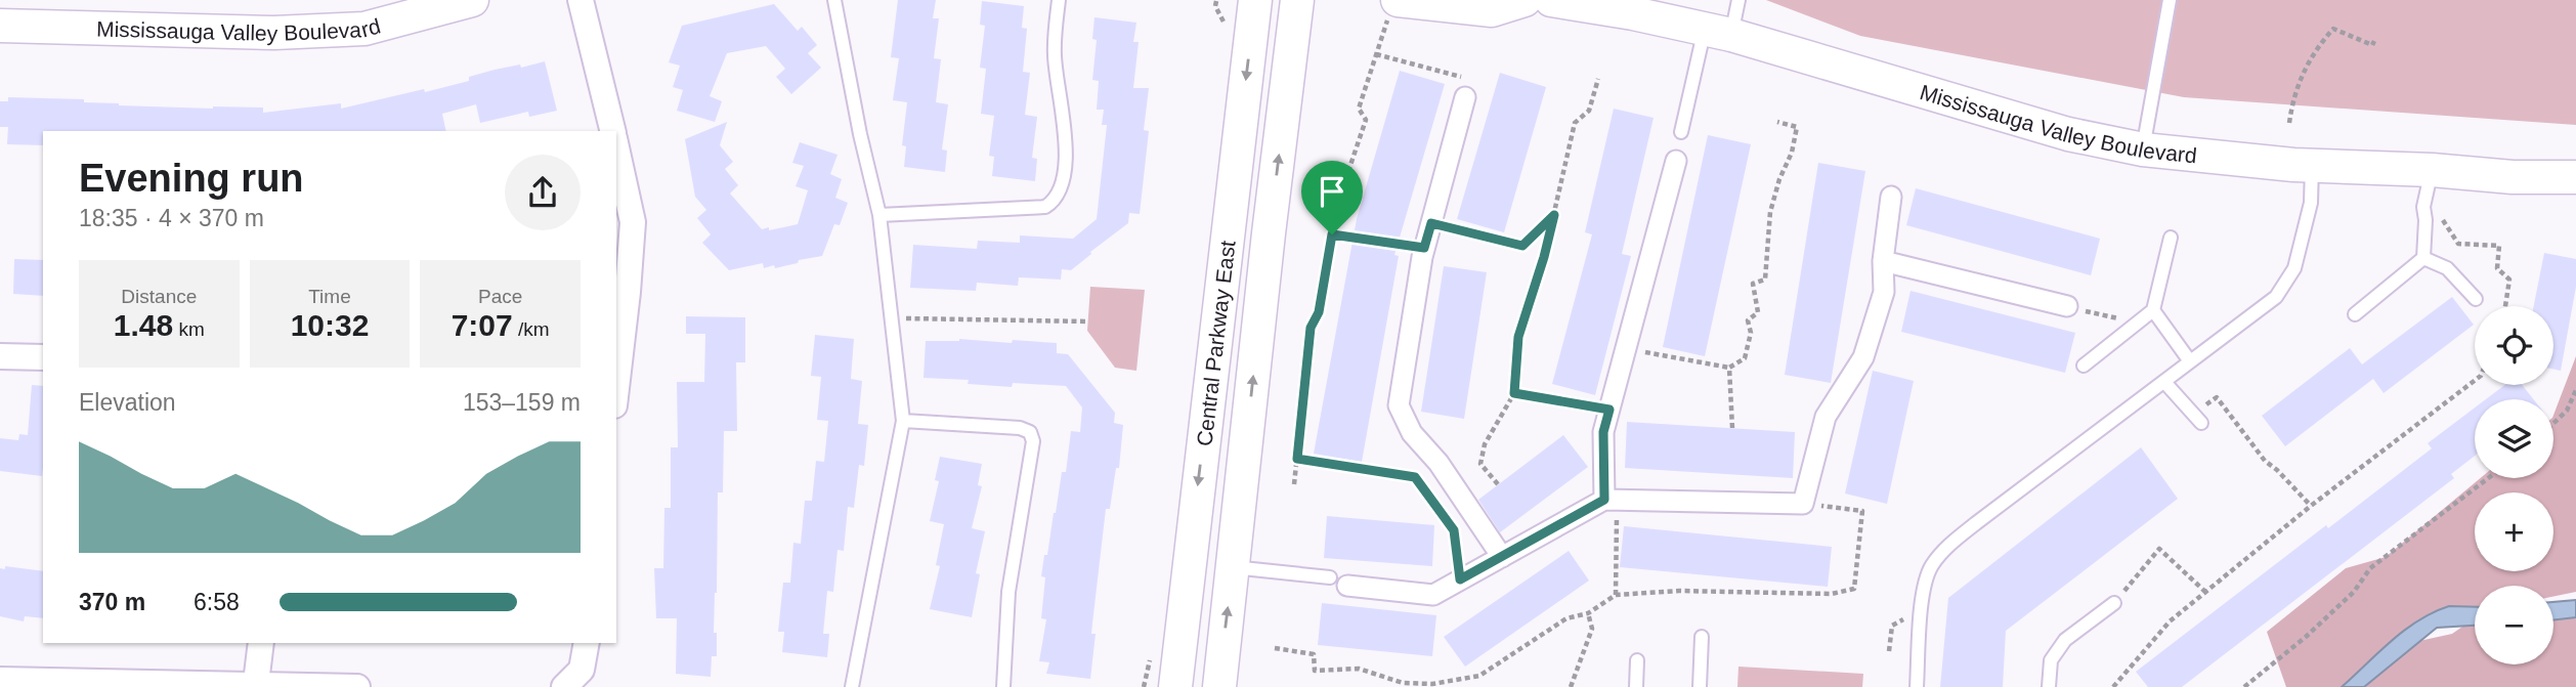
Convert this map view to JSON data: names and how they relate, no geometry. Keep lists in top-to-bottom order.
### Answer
{
  "streets": {
    "street": ["Mississauga Valley Boulevard", "Central Parkway East"]
  },
  "page": {
    "heading": ["Evening run", "18:35 · 4 × 370 m"],
    "stats": [
      ["Distance", "1.48 km"],
      ["Time", "10:32"],
      ["Pace", "7:07 /km"]
    ],
    "map_buttons": ["+", "−"],
    "chart": ["Elevation", "153–159 m"],
    "list": [
      {
        "name": "370 m",
        "note": "6:58"
      }
    ]
  }
}
